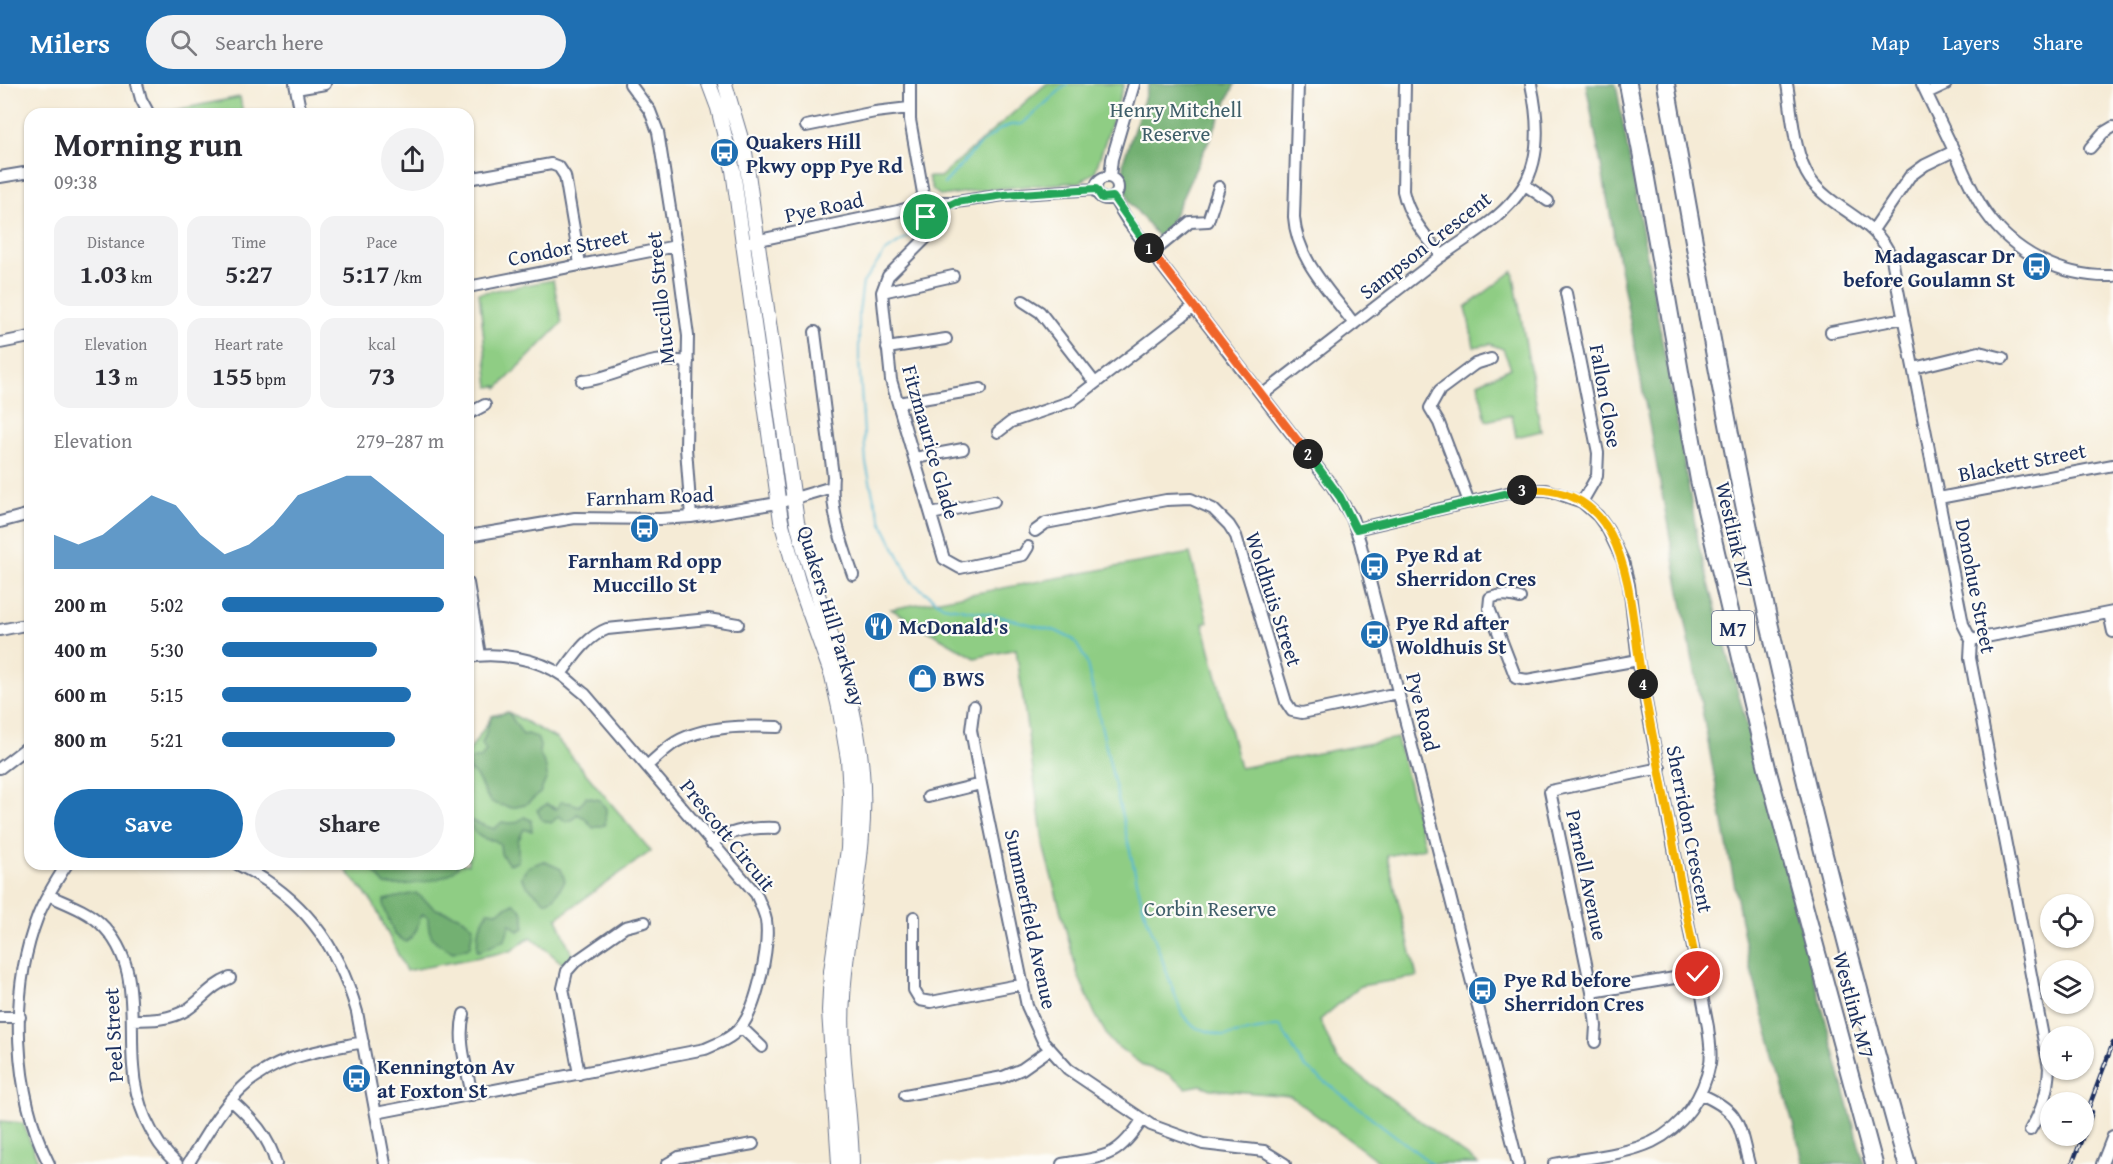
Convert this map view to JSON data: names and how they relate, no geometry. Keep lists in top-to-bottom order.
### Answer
{
  "streets": {
    "highway": ["Westlink M7", "M7"],
    "main road": ["Quakers Hill Parkway"],
    "street": [
      "Pye Road",
      "Sampson Crescent",
      "Condor Street",
      "Muccillo Street",
      "Fallon Close",
      "Fitzmaurice Glade",
      "Blackett Street",
      "Farnham Road",
      "Donohue Street",
      "Woldhuis Street",
      "Sherridon Crescent",
      "Prescott Circuit",
      "Parnell Avenue",
      "Summerfield Avenue",
      "Peel Street"
    ]
  },
  "crossings": [
    ["Pye Road", "Sampson Crescent"],
    ["Pye Road", "Woldhuis Street"],
    ["Pye Road", "Quakers Hill Parkway"],
    ["Pye Road", "Sherridon Crescent"],
    ["Condor Street", "Muccillo Street"],
    ["Muccillo Street", "Farnham Road"],
    ["Fallon Close", "Sherridon Crescent"],
    ["Blackett Street", "Donohue Street"],
    ["Farnham Road", "Quakers Hill Parkway"],
    ["Sherridon Crescent", "Parnell Avenue"]
  ],
  "parks": ["Henry Mitchell Reserve", "Corbin Reserve"],
  "places": {
    "bus stop": [
      "Quakers Hill Pkwy opp Pye Rd",
      "Madagascar Dr before Goulamn St",
      "Farnham Rd opp Muccillo St",
      "Pye Rd at Sherridon Cres",
      "Pye Rd after Woldhuis St",
      "Pye Rd before Sherridon Cres",
      "Kennington Av at Foxton St"
    ],
    "restaurant": ["McDonald's"],
    "shop": ["BWS"]
  },
  "page": {
    "header": "Milers",
    "search": "Search here",
    "nav": ["Map", "Layers", "Share"],
    "heading": ["Morning run", "09:38"],
    "stats": [
      ["Distance", "1.03 km"],
      ["Time", "5:27"],
      ["Pace", "5:17 /km"],
      ["Elevation", "13 m"],
      ["Heart rate", "155 bpm"],
      ["kcal", "73"]
    ],
    "pins": [
      "1",
      "2",
      "3",
      "4"
    ],
    "chart": ["Elevation", "279–287 m"],
    "list": [
      {
        "name": "200 m",
        "note": "5:02"
      },
      {
        "name": "400 m",
        "note": "5:30"
      },
      {
        "name": "600 m",
        "note": "5:15"
      },
      {
        "name": "800 m",
        "note": "5:21"
      }
    ],
    "buttons": ["Save", "Share"],
    "map_buttons": ["+", "−"]
  }
}
